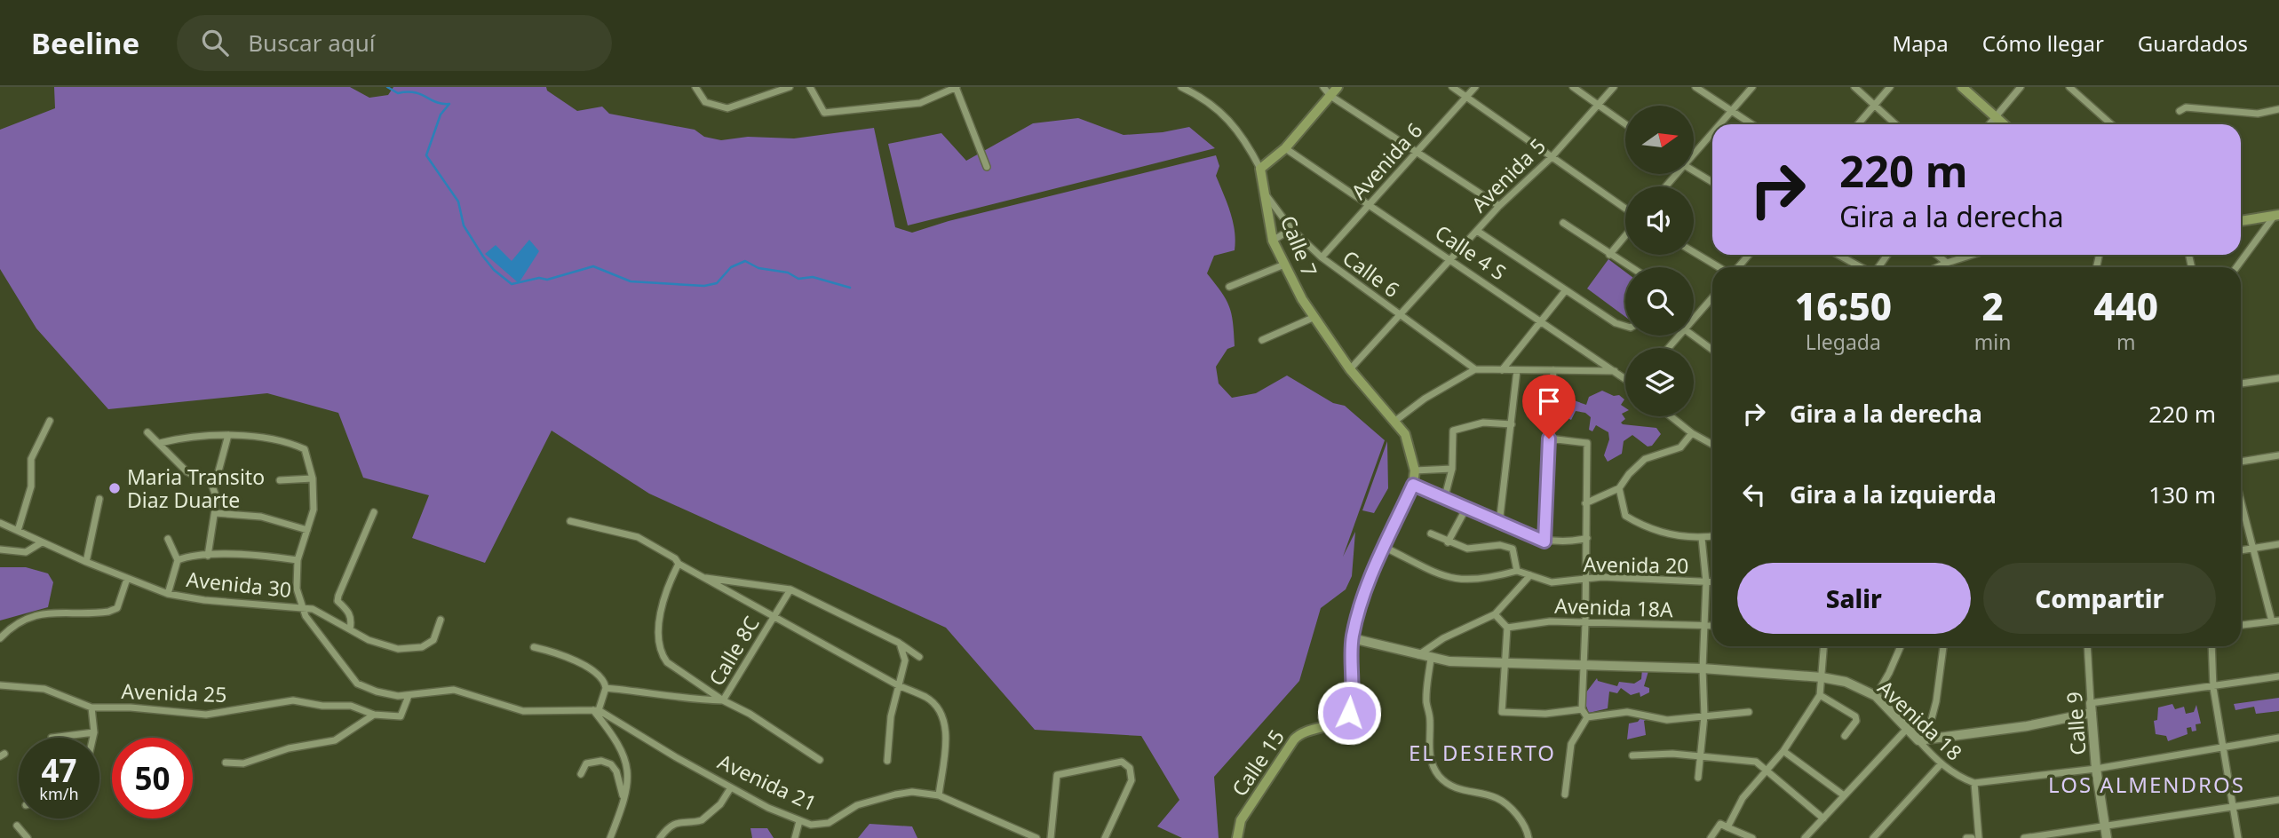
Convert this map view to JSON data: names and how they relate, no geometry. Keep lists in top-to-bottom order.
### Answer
{
  "streets": {
    "main road": ["Calle 7", "Calle 15"],
    "street": [
      "Avenida 6",
      "Avenida 5",
      "Calle 4 S",
      "Calle 6",
      "Avenida 20",
      "Avenida 30",
      "Avenida 18A",
      "Calle 8C",
      "Avenida 25",
      "Avenida 18",
      "Calle 9",
      "Avenida 21"
    ]
  },
  "crossings": [
    ["Avenida 6", "Calle 4 S"],
    ["Avenida 6", "Calle 6"],
    ["Avenida 5", "Calle 7"],
    ["Avenida 5", "Calle 4 S"],
    ["Avenida 5", "Calle 6"],
    ["Calle 7", "Calle 6"],
    ["Calle 7", "Calle 15"],
    ["Avenida 30", "Avenida 25"],
    ["Avenida 30", "Avenida 21"],
    ["Avenida 18", "Calle 15"]
  ],
  "districts": ["EL DESIERTO", "LOS ALMENDROS"],
  "places": ["Maria Transito Diaz Duarte"],
  "north": "right",
  "page": {
    "header": "Beeline",
    "search": "Buscar aquí",
    "nav": ["Mapa", "Cómo llegar", "Guardados"],
    "turn": ["220 m", "Gira a la derecha"],
    "eta": [
      "16:50",
      "Llegada",
      "2",
      "min",
      "440",
      "m"
    ],
    "list": [
      {
        "name": "Gira a la derecha",
        "value": "220 m"
      },
      {
        "name": "Gira a la izquierda",
        "value": "130 m"
      }
    ],
    "buttons": ["Salir", "Compartir"],
    "speed": "47 km/h",
    "limit": "50"
  }
}
